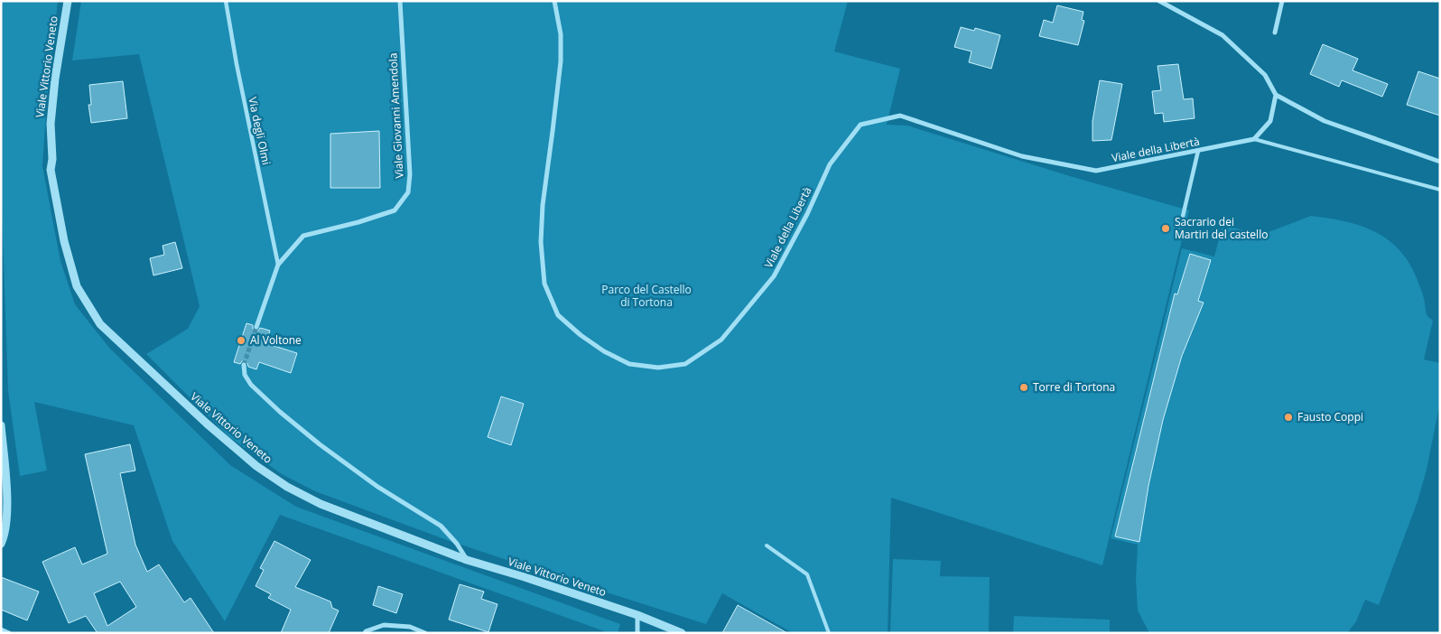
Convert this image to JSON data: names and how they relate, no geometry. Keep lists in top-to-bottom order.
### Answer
{
  "streets": {
    "street": [
      "Viale Vittorio Veneto",
      "Viale Giovanni Amendola",
      "Via degli Olmi",
      "Viale della Libertà"
    ]
  },
  "crossings": [
    ["Viale Giovanni Amendola", "Via degli Olmi"]
  ],
  "parks": ["Parco del Castello di Tortona"],
  "places": [
    "Sacrario dei Martiri del castello",
    "Al Voltone",
    "Torre di Tortona",
    "Fausto Coppi"
  ]
}
